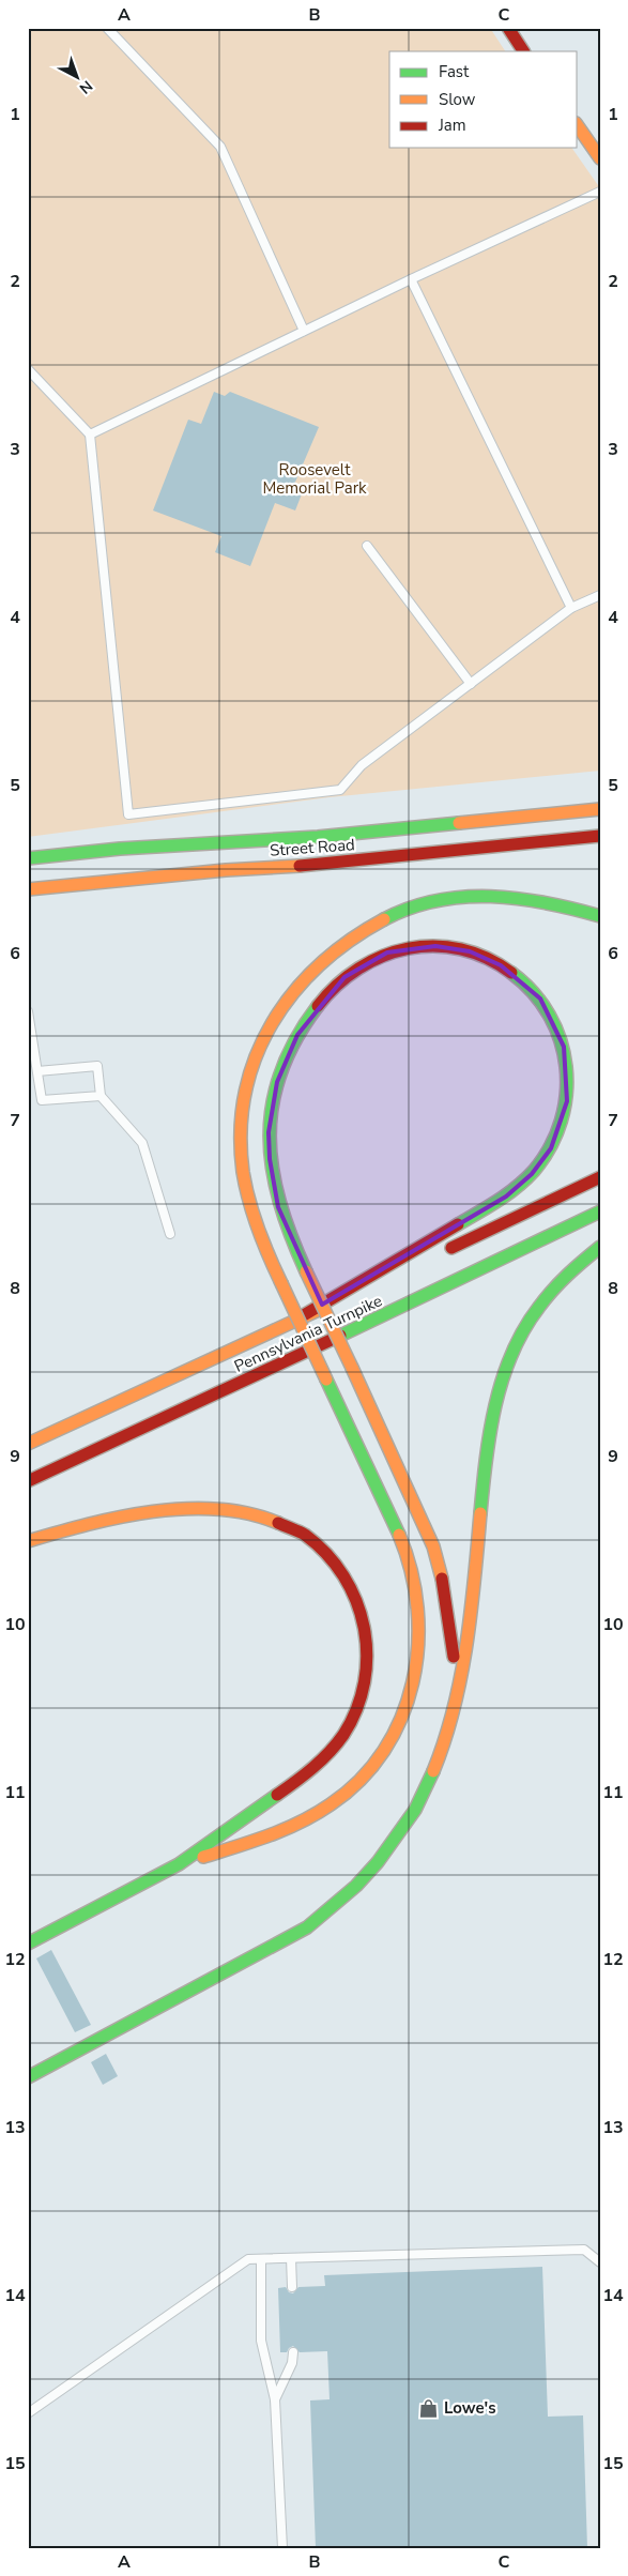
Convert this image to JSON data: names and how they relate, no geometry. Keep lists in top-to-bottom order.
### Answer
{
  "streets": {
    "main road": ["Street Road", "Pennsylvania Turnpike"]
  },
  "parks": ["Roosevelt Memorial Park"],
  "places": {
    "shop": ["Lowe's"]
  },
  "legend": ["Fast", "Slow", "Jam"],
  "north": "bottom right",
  "grid": {
    "columns": ["A", "B", "C"],
    "rows": [
      "1",
      "2",
      "3",
      "4",
      "5",
      "6",
      "7",
      "8",
      "9",
      "10",
      "11",
      "12",
      "13",
      "14",
      "15"
    ]
  }
}
